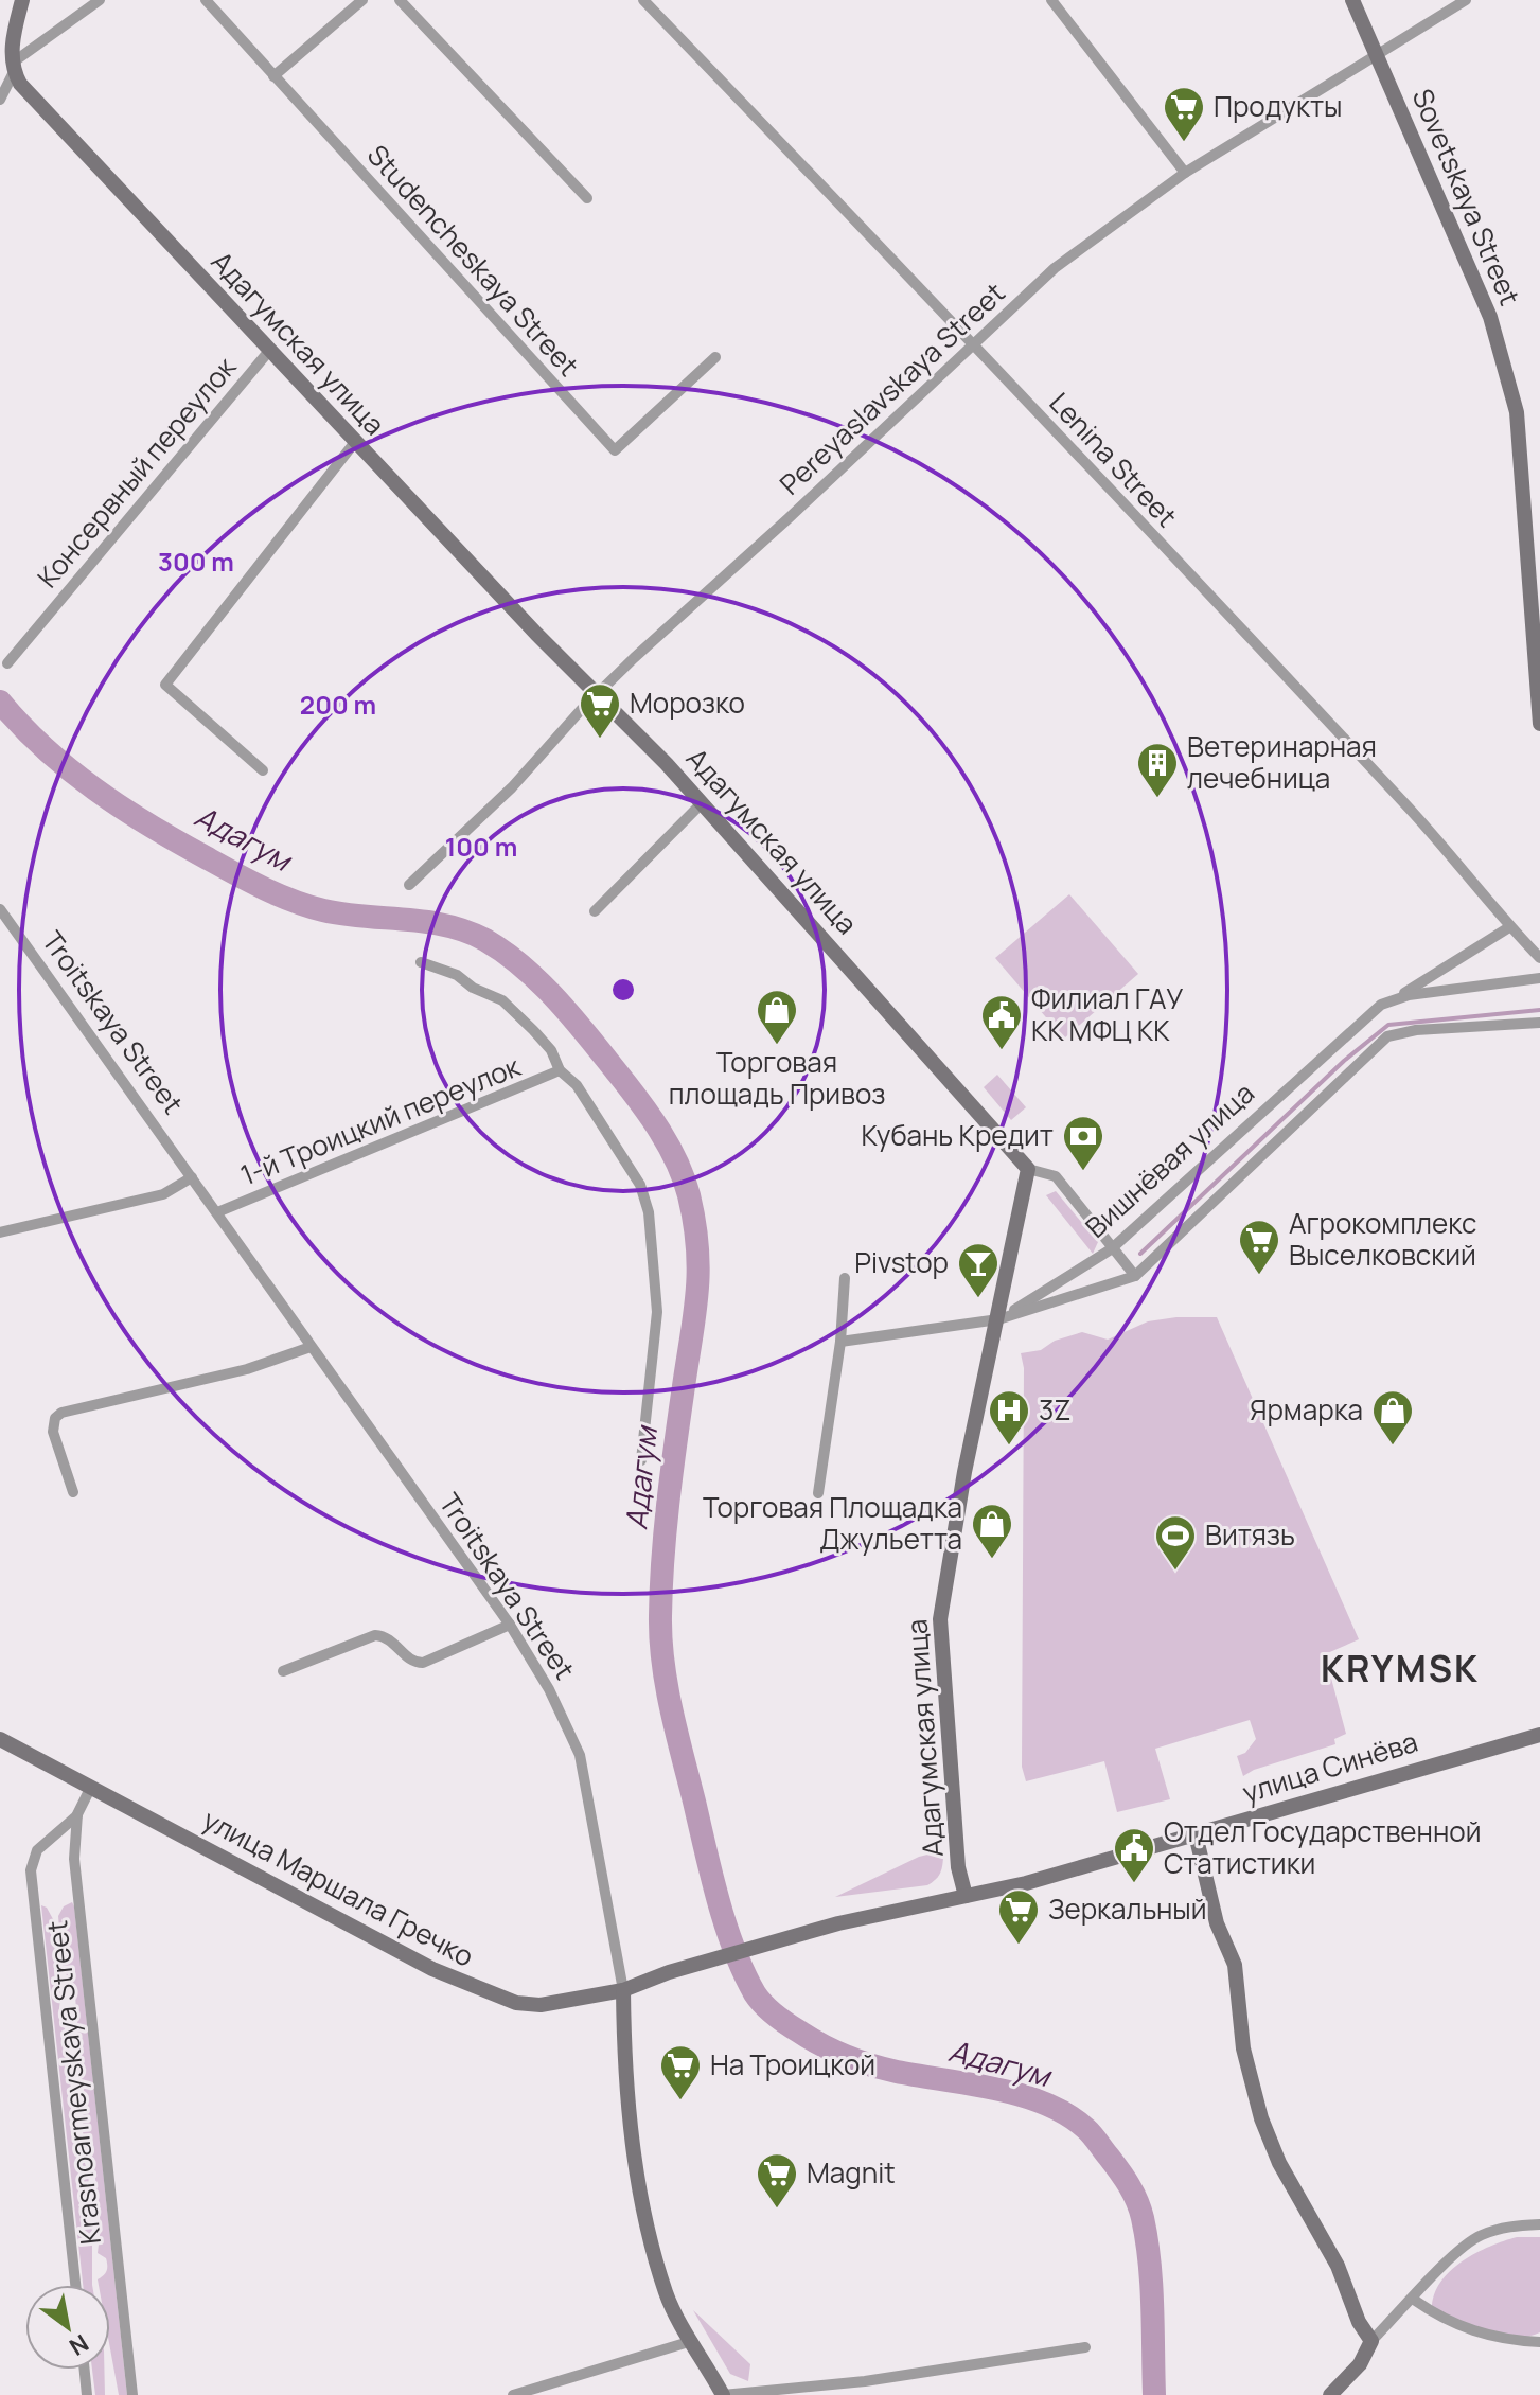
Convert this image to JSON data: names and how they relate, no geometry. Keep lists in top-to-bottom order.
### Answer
{
  "streets": {
    "main road": [
      "Sovetskaya Street",
      "Адагумская улица",
      "Troitskaya Street",
      "улица Синёва",
      "улица Маршала Гречко"
    ],
    "street": [
      "Studencheskaya Street",
      "Pereyaslavskaya Street",
      "Lenina Street",
      "Консервный переулок",
      "1-й Троицкий переулок",
      "Вишнёвая улица",
      "Krasnoarmeyskaya Street"
    ]
  },
  "crossings": [
    ["Sovetskaya Street", "Pereyaslavskaya Street"],
    ["Адагумская улица", "Pereyaslavskaya Street"],
    ["Адагумская улица", "Консервный переулок"],
    ["Адагумская улица", "Вишнёвая улица"],
    ["Адагумская улица", "улица Синёва"],
    ["Pereyaslavskaya Street", "Lenina Street"],
    ["Troitskaya Street", "1-й Троицкий переулок"],
    ["Troitskaya Street", "улица Маршала Гречко"],
    ["улица Синёва", "улица Маршала Гречко"],
    ["улица Маршала Гречко", "Krasnoarmeyskaya Street"]
  ],
  "districts": ["KRYMSK"],
  "water": ["Адагум"],
  "places": {
    "supermarket": [
      "Продукты",
      "Морозко",
      "Агрокомплекс Выселковский",
      "Зеркальный",
      "На Троицкой",
      "Magnit"
    ],
    "building": ["Ветеринарная лечебница"],
    "shop": ["Торговая площадь Привоз", "Ярмарка", "Торговая Площадка Джульетта"],
    "public building": ["Филиал ГАУ КК МФЦ КК", "Отдел Государственной Статистики"],
    "bank": ["Кубань Кредит"],
    "bar": ["Pivstop"],
    "hospital": ["3Z"],
    "sports": ["Витязь"]
  },
  "north": "bottom right",
  "rings": ["300 m", "200 m", "100 m"]
}
